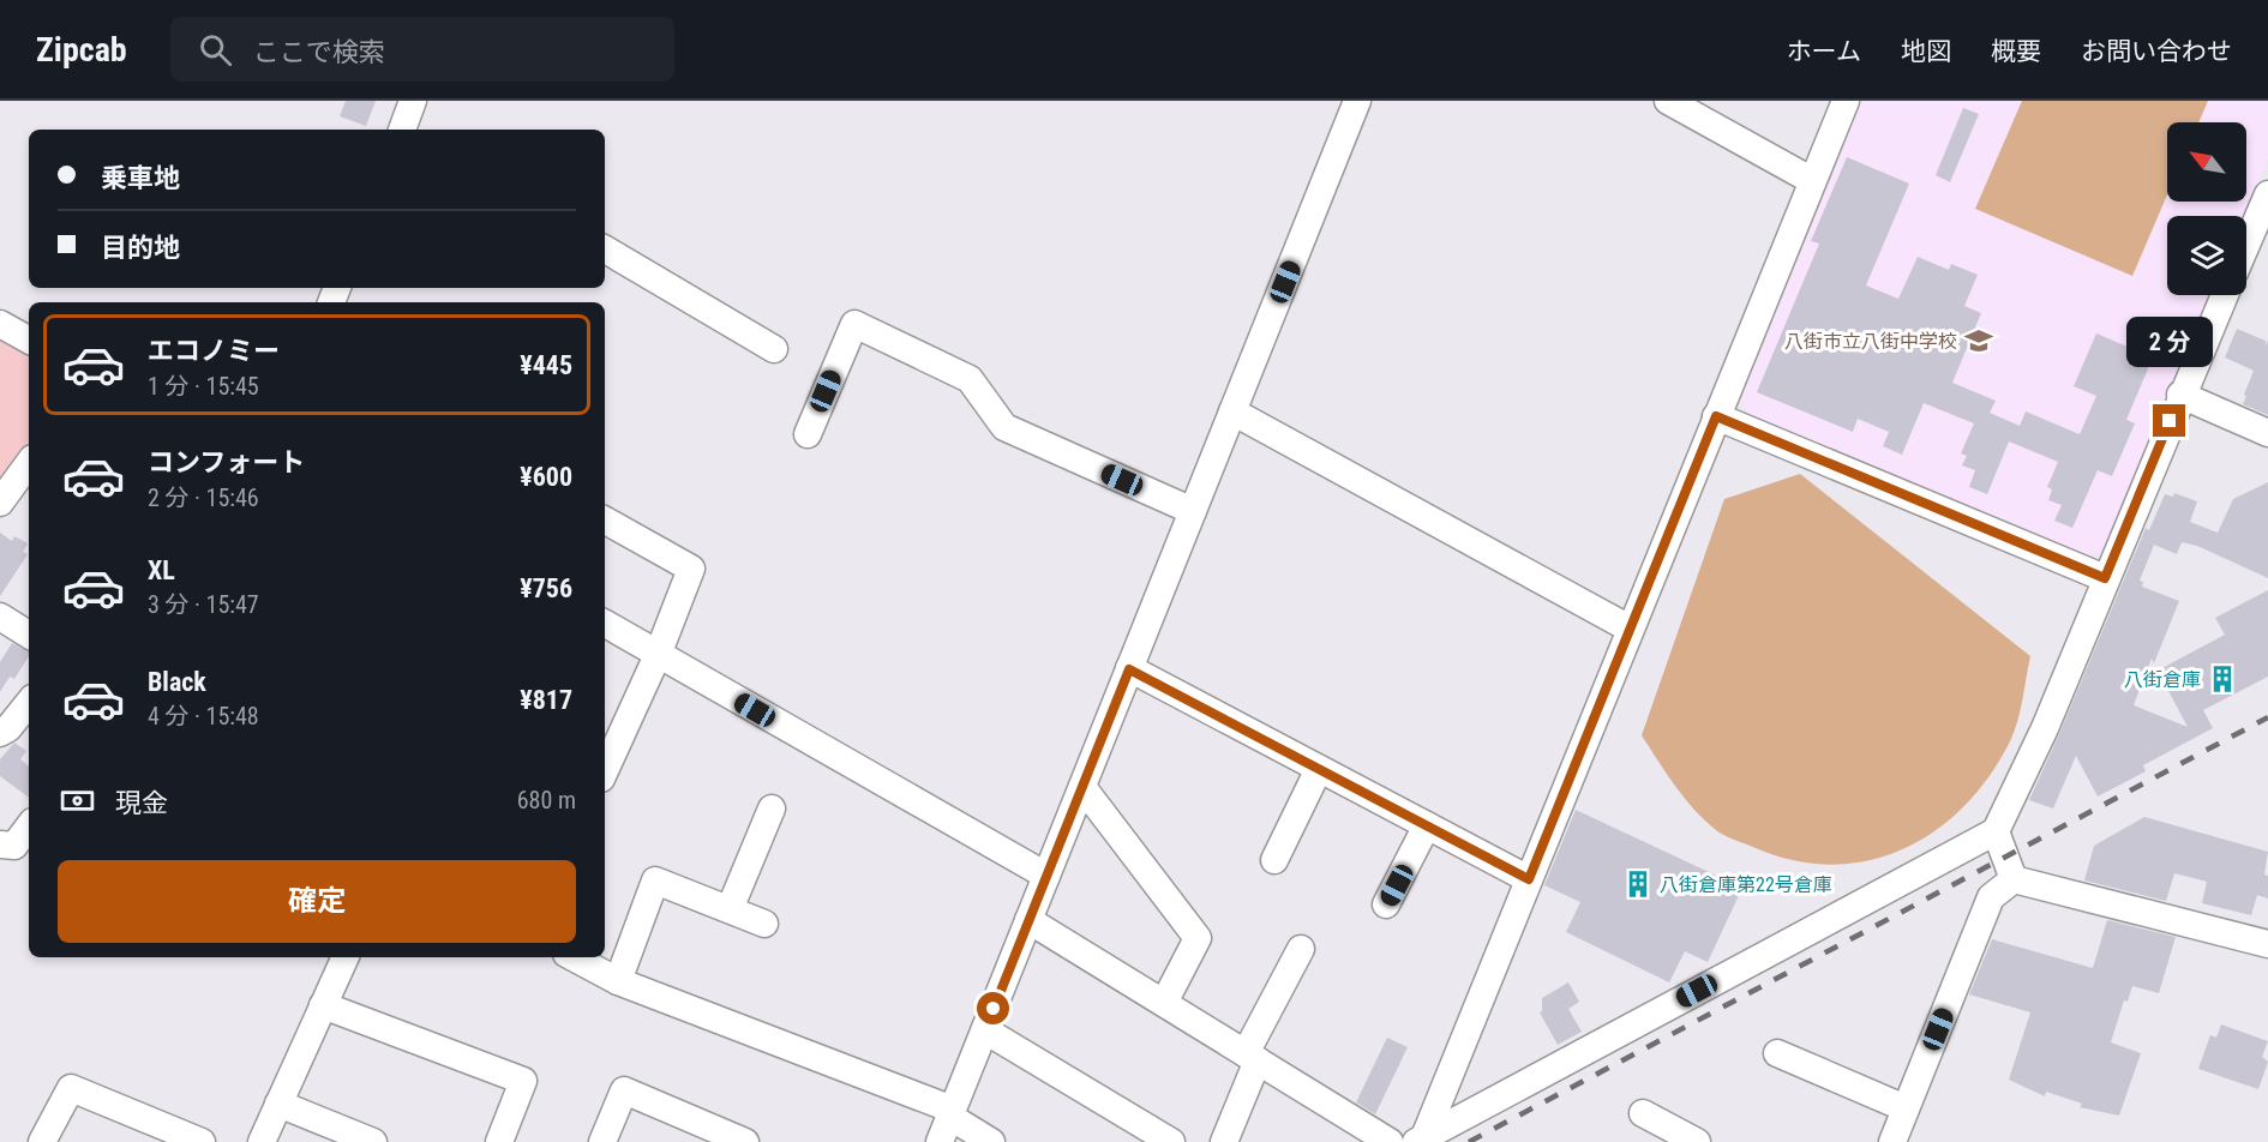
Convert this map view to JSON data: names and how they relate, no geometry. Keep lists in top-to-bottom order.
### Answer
{
  "places": {
    "school or university": ["八街市立八街中学校"],
    "building": ["八街倉庫", "八街倉庫第22号倉庫"]
  },
  "north": "top left",
  "page": {
    "header": "Zipcab",
    "search": "ここで検索",
    "nav": [
      "ホーム",
      "地図",
      "概要",
      "お問い合わせ"
    ],
    "banner": ["乗車地", "目的地"],
    "list": [
      {
        "name": "エコノミー",
        "note": "1 分 · 15:45",
        "value": "¥445"
      },
      {
        "name": "コンフォート",
        "note": "2 分 · 15:46",
        "value": "¥600"
      },
      {
        "name": "XL",
        "note": "3 分 · 15:47",
        "value": "¥756"
      },
      {
        "name": "Black",
        "note": "4 分 · 15:48",
        "value": "¥817"
      }
    ],
    "bubble": "2 分",
    "pay": ["現金", "680 m"],
    "buttons": "確定"
  }
}
